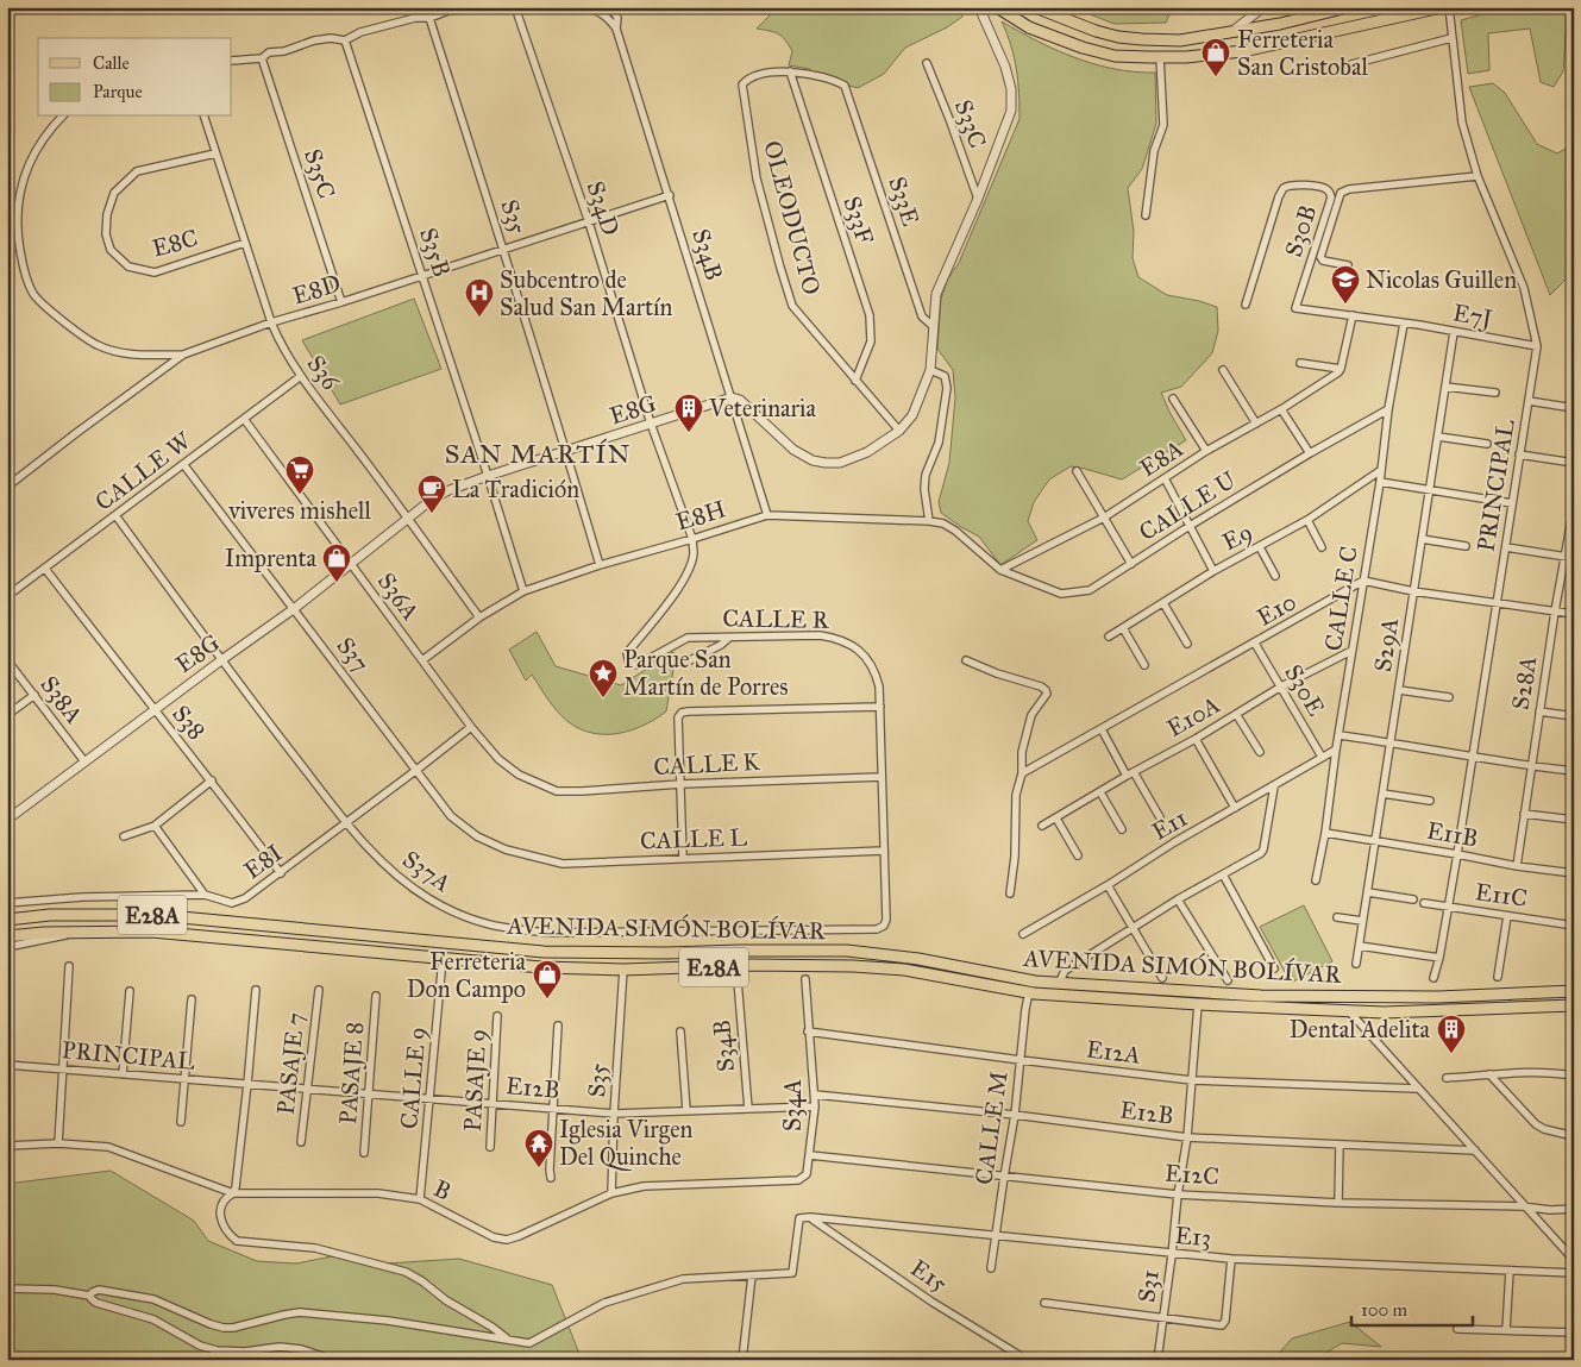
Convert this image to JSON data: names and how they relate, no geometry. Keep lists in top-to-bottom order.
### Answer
{
  "streets": {
    "main road": ["E28A", "AVENIDA SIMÓN BOLÍVAR"],
    "street": [
      "S33C",
      "S35C",
      "S33E",
      "S34D",
      "S35",
      "OLEODUCTO",
      "S33F",
      "S30B",
      "E8C",
      "S35B",
      "S34B",
      "E8D",
      "E7J",
      "S36",
      "E8G",
      "E8A",
      "CALLE W",
      "PRINCIPAL",
      "CALLE U",
      "E8H",
      "E9",
      "S36A",
      "CALLE C",
      "E10",
      "CALLE R",
      "S29A",
      "S37",
      "S28A",
      "S30E",
      "S38A",
      "E10A",
      "S38",
      "CALLE K",
      "E11",
      "E11B",
      "CALLE L",
      "E8I",
      "S37A",
      "E11C",
      "E12A",
      "PASAJE 7",
      "PASAJE 8",
      "CALLE 9",
      "PASAJE 9",
      "E12B",
      "S34A",
      "CALLE M",
      "E12C",
      "B",
      "E13",
      "E15",
      "S31"
    ]
  },
  "crossings": [
    ["S35C", "E8D"],
    ["S33E", "OLEODUCTO"],
    ["S33E", "S33F"],
    ["S34D", "E8D"],
    ["S34D", "E8G"],
    ["S34D", "E8H"],
    ["S34D", "CALLE R"],
    ["S35", "E8D"],
    ["S35", "E8G"],
    ["S35", "E8H"],
    ["S35", "AVENIDA SIMÓN BOLÍVAR"],
    ["S35", "E12B"],
    ["S35", "B"],
    ["OLEODUCTO", "S33F"],
    ["S30B", "E7J"],
    ["E8C", "S36"],
    ["S35B", "E8D"],
    ["S35B", "E8G"],
    ["S35B", "E8H"],
    ["S34B", "E8D"],
    ["S34B", "E8G"],
    ["S34B", "E8H"],
    ["S34B", "E12B"],
    ["E8D", "S36"],
    ["E7J", "PRINCIPAL"],
    ["E7J", "CALLE C"],
    ["E7J", "S29A"],
    ["S36", "E8G"],
    ["S36", "CALLE W"],
    ["S36", "E8H"],
    ["E8G", "S36A"],
    ["E8G", "S37"],
    ["E8G", "S38A"],
    ["E8G", "S38"],
    ["E8G", "S37A"],
    ["E8A", "CALLE U"],
    ["E8A", "E8H"],
    ["CALLE W", "S36A"],
    ["CALLE W", "S37"],
    ["CALLE W", "S38"],
    ["CALLE W", "S37A"],
    ["PRINCIPAL", "E11B"],
    ["PRINCIPAL", "E11C"],
    ["PRINCIPAL", "E12B"],
    ["CALLE U", "E8H"],
    ["CALLE U", "CALLE C"],
    ["E8H", "S36A"],
    ["E8H", "CALLE R"],
    ["E9", "CALLE C"],
    ["S36A", "CALLE K"],
    ["S36A", "E8I"],
    ["CALLE C", "E10"],
    ["CALLE C", "E10A"],
    ["CALLE C", "E11"],
    ["CALLE C", "E11B"],
    ["E10", "S30E"],
    ["CALLE R", "CALLE K"],
    ["CALLE R", "CALLE L"],
    ["CALLE R", "S37A"],
    ["S29A", "E11B"],
    ["S37", "CALLE L"],
    ["S37", "E8I"],
    ["S28A", "E11B"],
    ["S30E", "E10A"],
    ["S30E", "E11"],
    ["S38", "E8I"],
    ["E8I", "S37A"],
    ["AVENIDA SIMÓN BOLÍVAR", "CALLE 9"],
    ["AVENIDA SIMÓN BOLÍVAR", "CALLE M"],
    ["AVENIDA SIMÓN BOLÍVAR", "S31"],
    ["E12A", "S34A"],
    ["E12A", "CALLE M"],
    ["E12A", "S31"],
    ["PASAJE 7", "E12B"],
    ["PASAJE 8", "E12B"],
    ["CALLE 9", "E12B"],
    ["CALLE 9", "B"],
    ["PASAJE 9", "E12B"],
    ["E12B", "S34A"],
    ["E12B", "CALLE M"],
    ["E12B", "S31"],
    ["S34A", "E12C"],
    ["S34A", "B"],
    ["CALLE M", "E12C"],
    ["CALLE M", "E13"],
    ["E12C", "S31"],
    ["E13", "E15"],
    ["E13", "S31"]
  ],
  "districts": ["SAN MARTÍN"],
  "places": {
    "shop": ["Ferreteria San Cristobal", "Imprenta", "Ferreteria Don Campo"],
    "school or university": ["Nicolas Guillen"],
    "hospital": ["Subcentro de Salud San Martín"],
    "building": ["Veterinaria", "Dental Adelita"],
    "supermarket": ["viveres mishell"],
    "cafe": ["La Tradición"],
    "place": ["Parque San Martín de Porres"],
    "temple": ["Iglesia Virgen Del Quinche"]
  },
  "legend": ["Calle", "Parque"],
  "scale_bar": "100 m"
}
